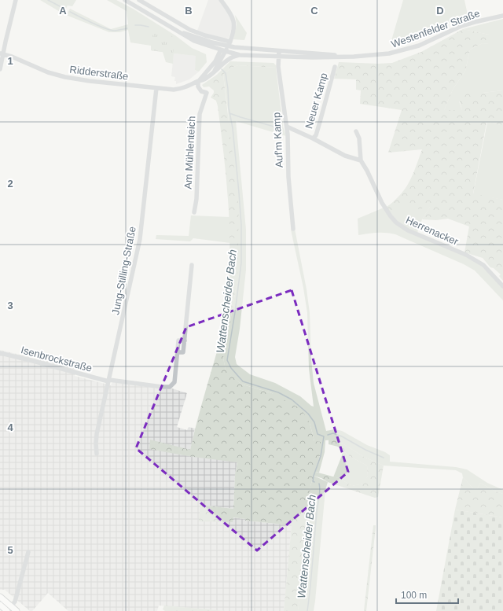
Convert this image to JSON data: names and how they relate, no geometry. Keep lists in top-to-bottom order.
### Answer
{
  "streets": {
    "street": [
      "Westenfelder Straße",
      "Ridderstraße",
      "Neuer Kamp",
      "Auf'm Kamp",
      "Am Mühlenteich",
      "Herrenacker",
      "Jung-Stilling-Straße",
      "Isenbrockstraße"
    ]
  },
  "crossings": [
    ["Westenfelder Straße", "Ridderstraße"],
    ["Westenfelder Straße", "Auf'm Kamp"],
    ["Ridderstraße", "Am Mühlenteich"],
    ["Ridderstraße", "Jung-Stilling-Straße"],
    ["Jung-Stilling-Straße", "Isenbrockstraße"]
  ],
  "water": ["Wattenscheider Bach"],
  "scale_bar": "100 m",
  "grid": {
    "columns": [
      "A",
      "B",
      "C",
      "D"
    ],
    "rows": [
      "1",
      "2",
      "3",
      "4",
      "5"
    ]
  }
}
